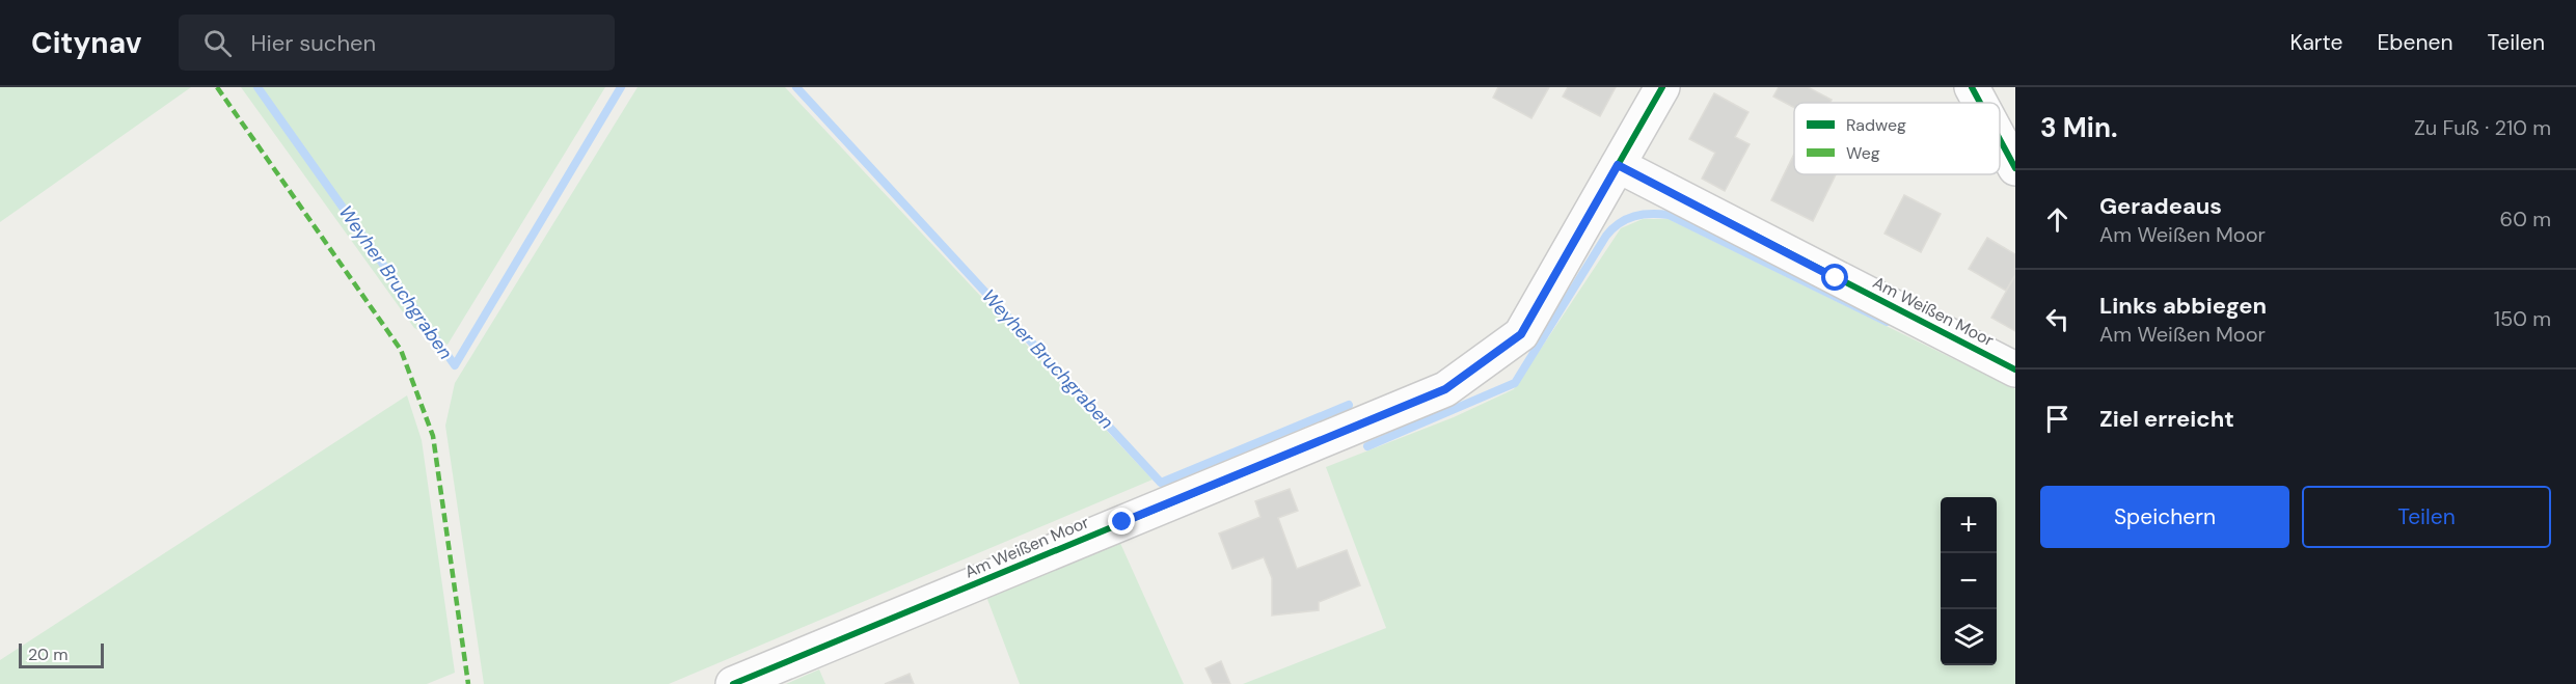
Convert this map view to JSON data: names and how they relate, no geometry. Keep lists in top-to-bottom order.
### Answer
{
  "streets": {
    "street": ["Am Weißen Moor"]
  },
  "water": ["Weyher Bruchgraben"],
  "legend": ["Radweg", "Weg"],
  "scale_bar": "20 m",
  "page": {
    "header": "Citynav",
    "search": "Hier suchen",
    "nav": ["Karte", "Ebenen", "Teilen"],
    "heading": ["3 Min.", "Zu Fuß · 210 m"],
    "list": [
      ["Geradeaus", "Am Weißen Moor", "60 m"],
      ["Links abbiegen", "Am Weißen Moor", "150 m"],
      "Ziel erreicht"
    ],
    "buttons": ["Speichern", "Teilen"],
    "map_buttons": ["+", "−"],
    "scale": "20 m"
  }
}
